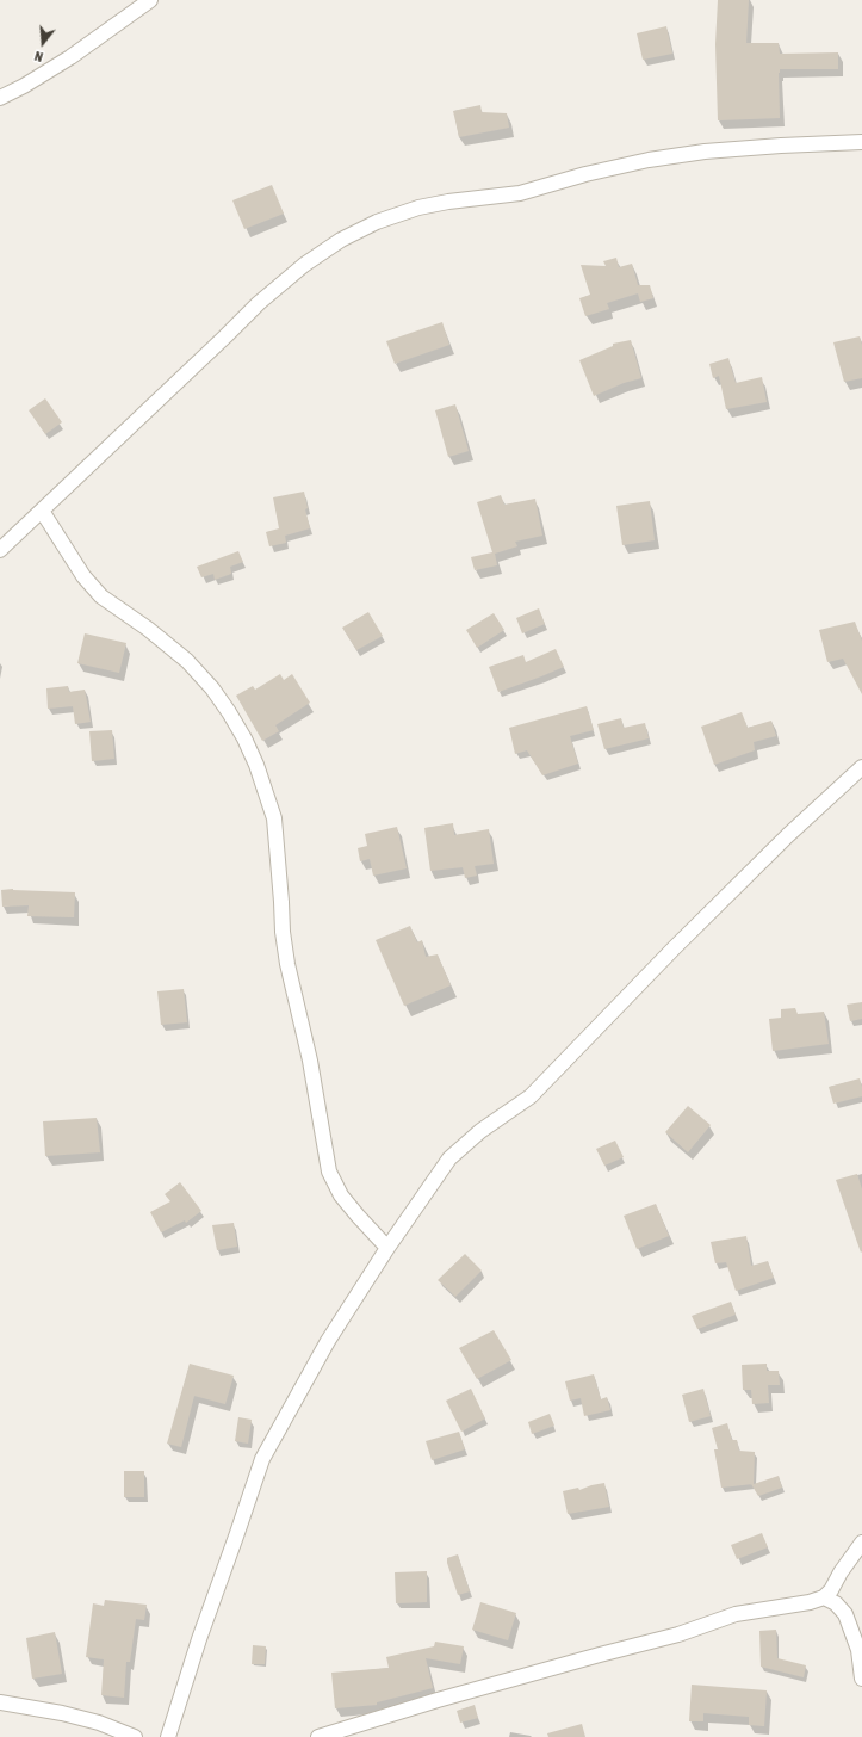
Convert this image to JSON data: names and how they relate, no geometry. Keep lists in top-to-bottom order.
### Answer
{
  "north": "bottom"
}
